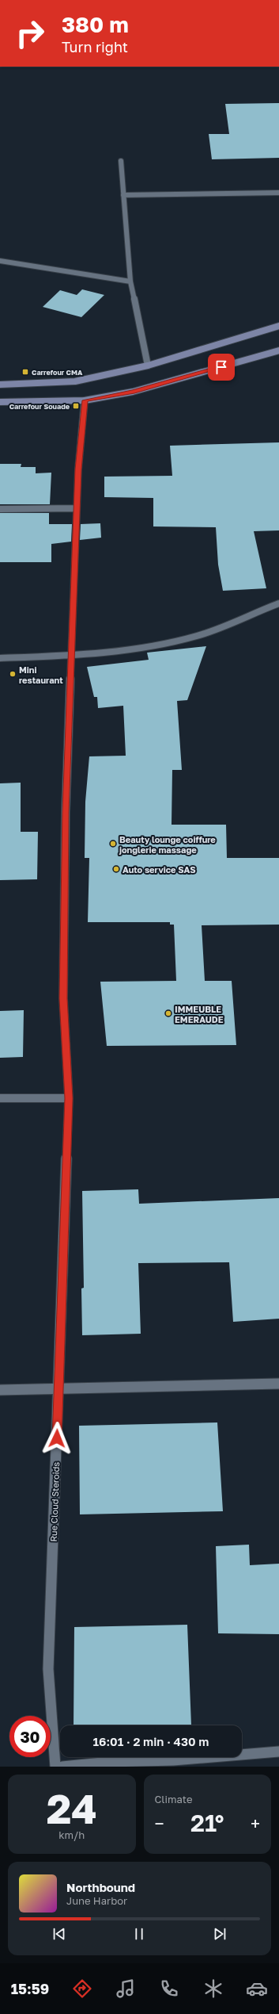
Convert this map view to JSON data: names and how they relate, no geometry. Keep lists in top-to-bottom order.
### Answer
{
  "streets": {
    "street": ["Rue Cloud Steroids"]
  },
  "places": {
    "transit": ["Carrefour CMA", "Carrefour Souade"],
    "other": [
      "Mini restaurant",
      "Beauty lounge coiffure jonglerie massage",
      "Auto service SAS",
      "IMMEUBLE EMERAUDE"
    ]
  },
  "page": {
    "turn": ["380 m", "Turn right"],
    "limit": "30",
    "trip": "16:01 · 2 min · 430 m",
    "tile": [
      ["24", "km/h"],
      "Climate"
    ],
    "heat": ["−", "21°", "+"],
    "song": ["Northbound", "June Harbor"],
    "tabs": "15:59"
  }
}
